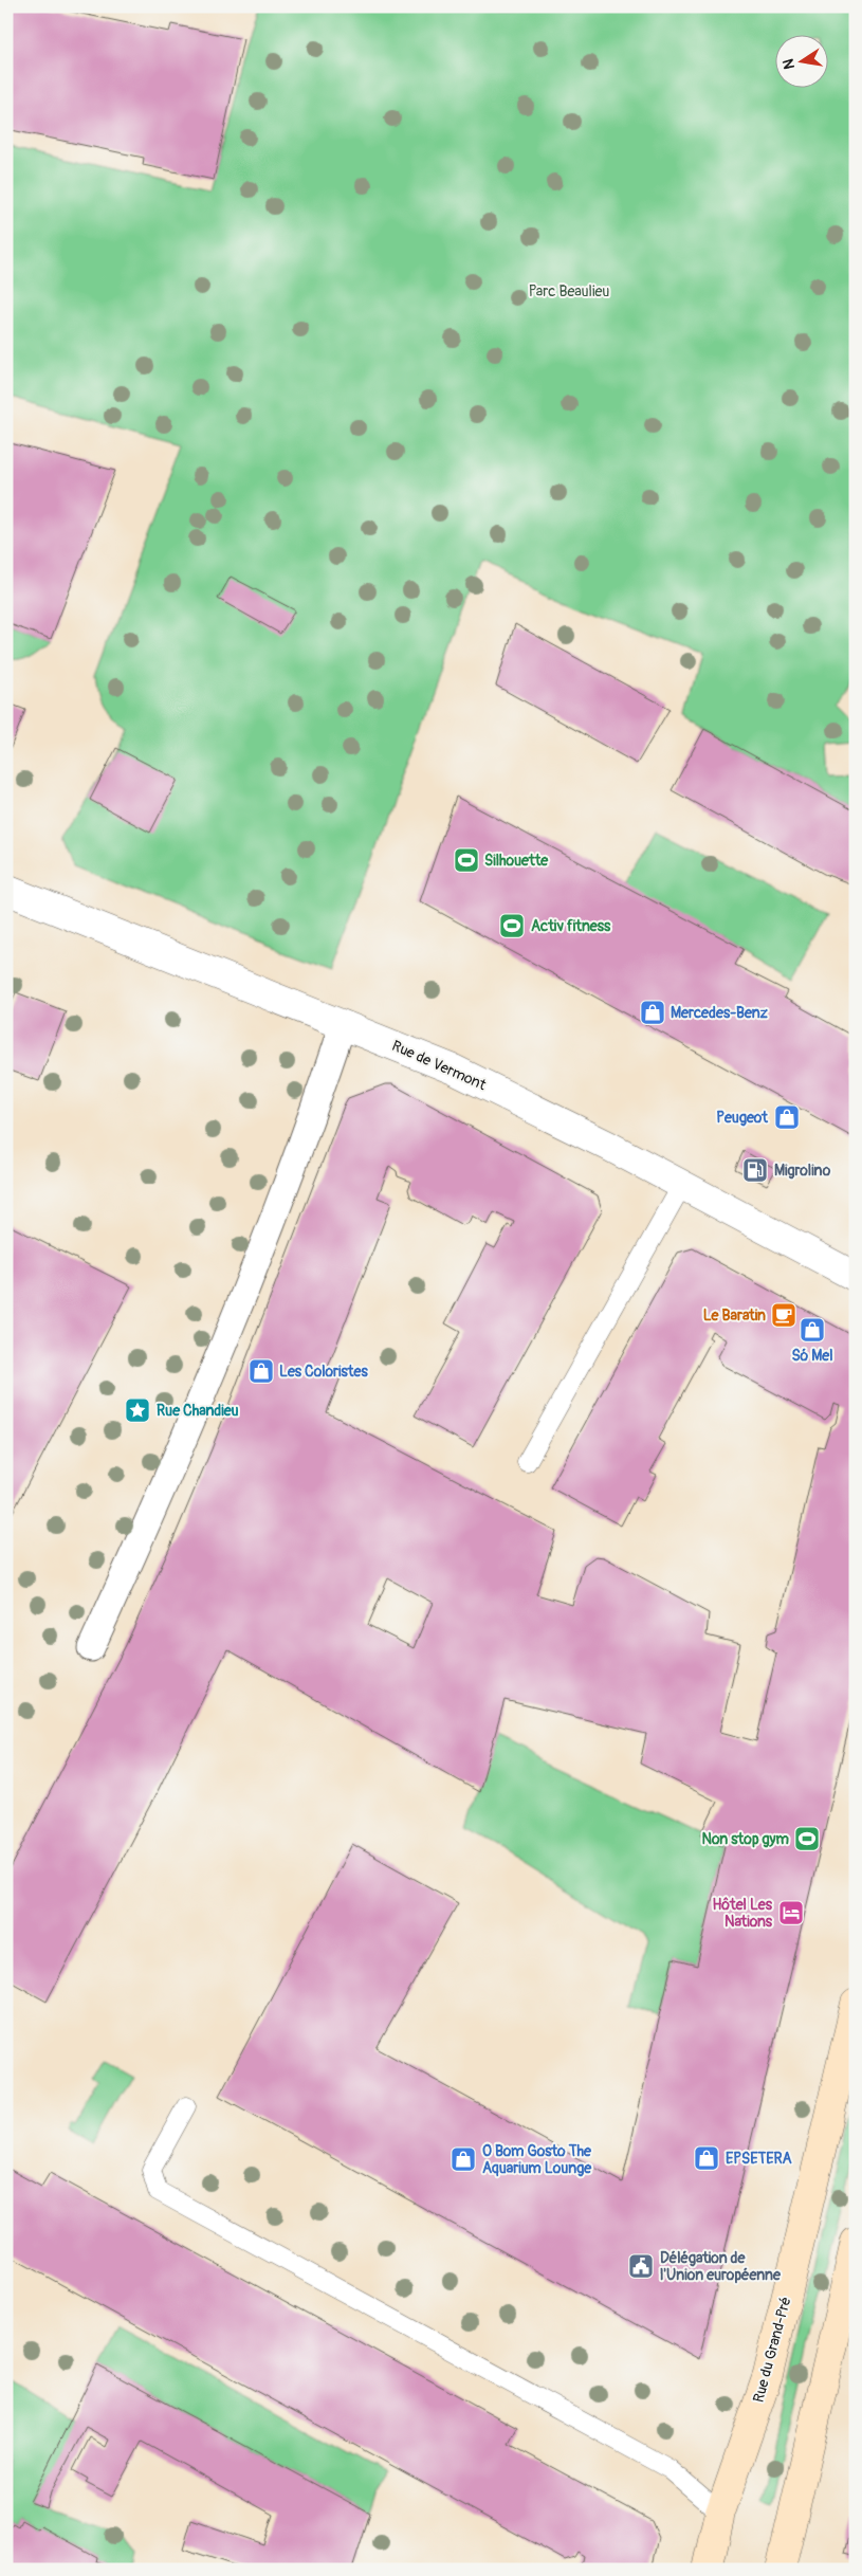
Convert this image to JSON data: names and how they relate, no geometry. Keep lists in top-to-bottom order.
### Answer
{
  "streets": {
    "main road": ["Rue du Grand-Pré"],
    "street": ["Rue de Vermont"]
  },
  "parks": ["Parc Beaulieu"],
  "places": {
    "sports": ["Silhouette", "Activ fitness", "Non stop gym"],
    "shop": [
      "Mercedes-Benz",
      "Peugeot",
      "Só Mel",
      "Les Coloristes",
      "EPSETERA",
      "O Bom Gosto The Aquarium Lounge"
    ],
    "fuel station": ["Migrolino"],
    "cafe": ["Le Baratin"],
    "place": ["Rue Chandieu"],
    "hotel": ["Hôtel Les Nations"],
    "public building": ["Délégation de l'Union européenne"]
  },
  "north": "left"
}
